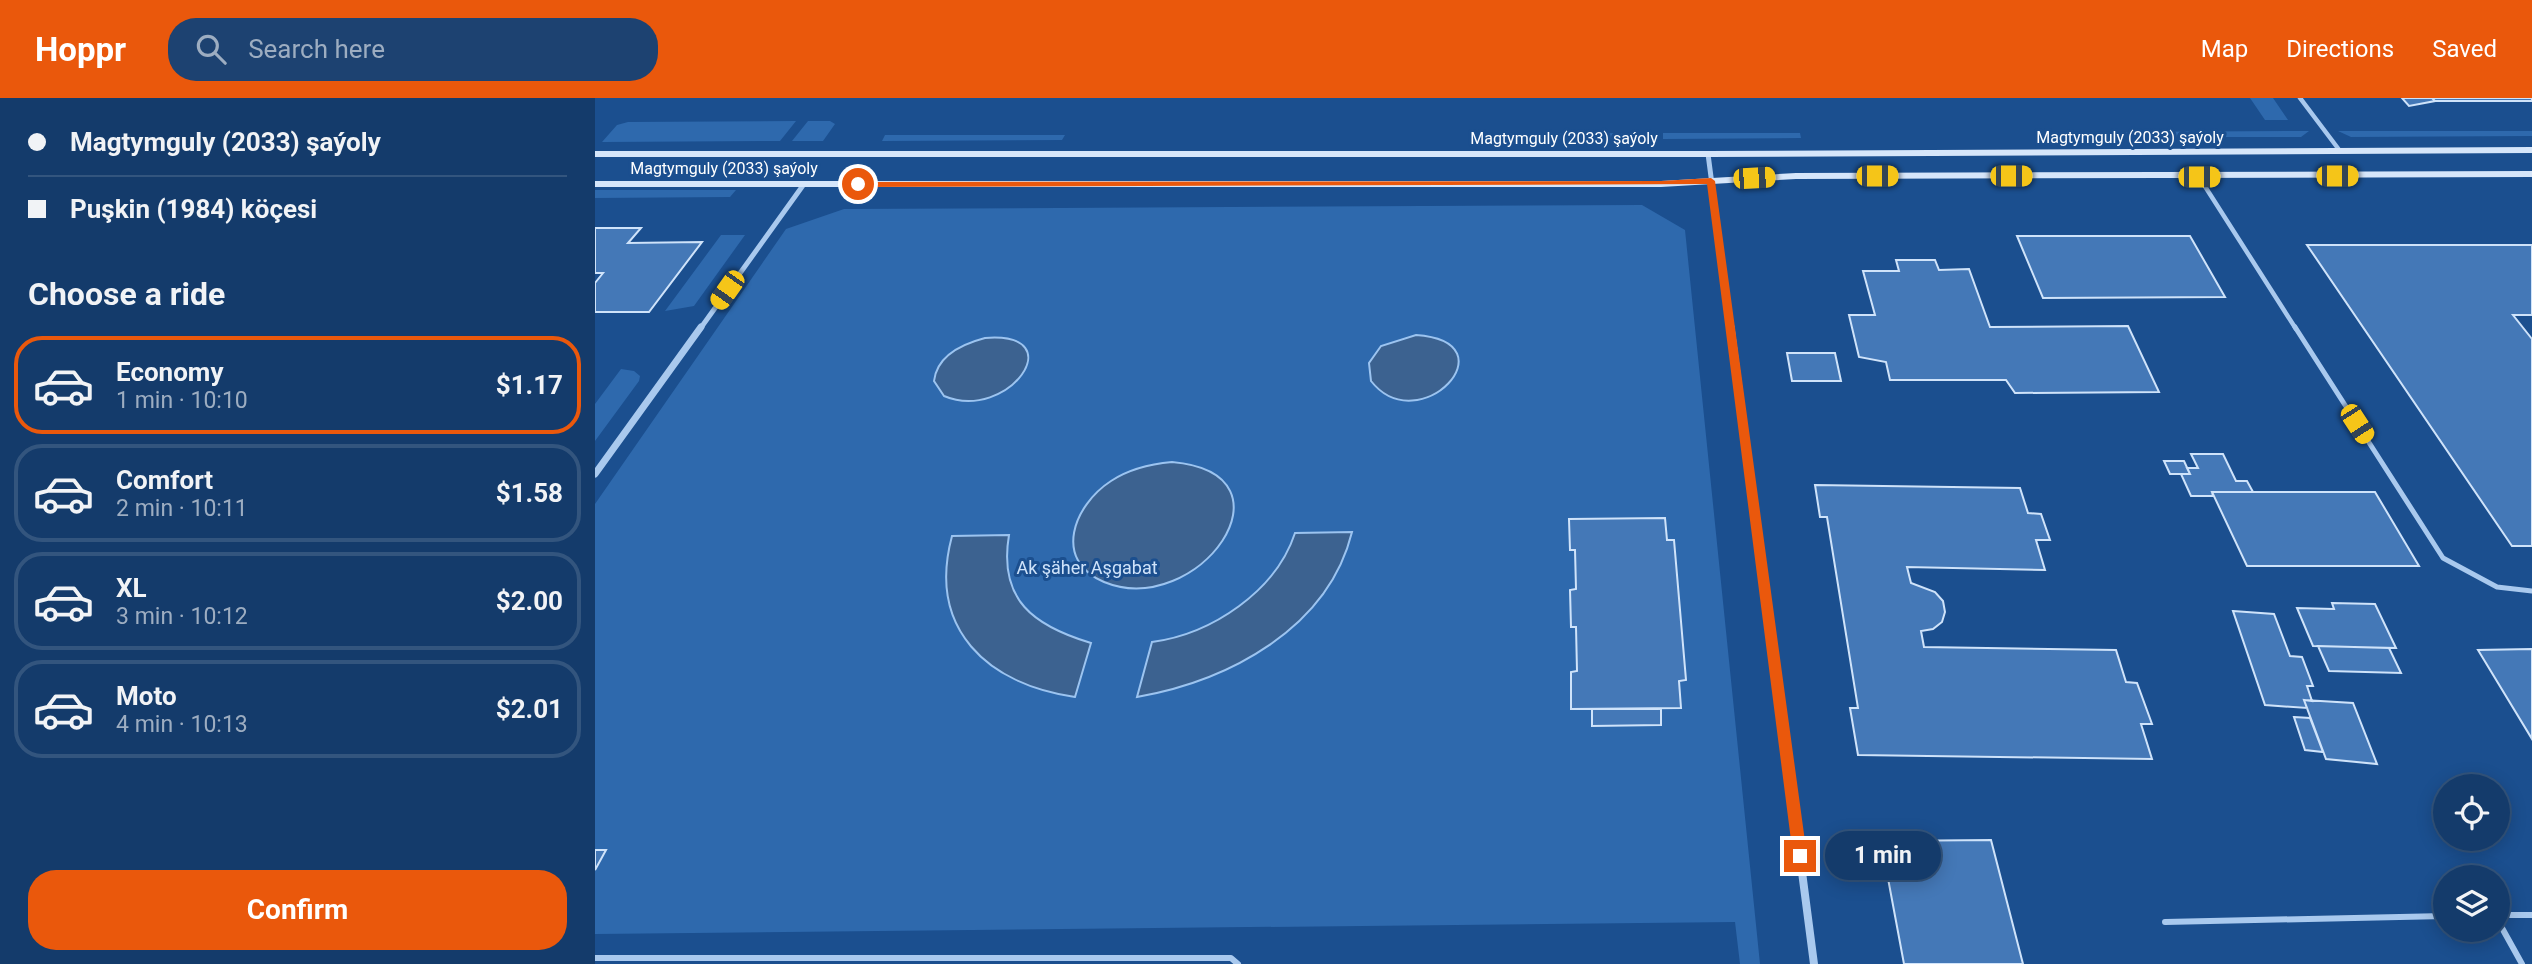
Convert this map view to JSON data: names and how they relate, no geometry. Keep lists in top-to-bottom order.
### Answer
{
  "streets": {
    "main road": ["Magtymguly (2033) şaýoly"]
  },
  "parks": ["Ak şäher Aşgabat"],
  "page": {
    "header": "Hoppr",
    "search": "Search here",
    "nav": ["Map", "Directions", "Saved"],
    "banner": ["Magtymguly (2033) şaýoly", "Puşkin (1984) köçesi"],
    "heading": "Choose a ride",
    "list": [
      {
        "name": "Economy",
        "note": "1 min · 10:10",
        "value": "$1.17"
      },
      {
        "name": "Comfort",
        "note": "2 min · 10:11",
        "value": "$1.58"
      },
      {
        "name": "XL",
        "note": "3 min · 10:12",
        "value": "$2.00"
      },
      {
        "name": "Moto",
        "note": "4 min · 10:13",
        "value": "$2.01"
      }
    ],
    "bubble": "1 min",
    "buttons": "Confirm"
  }
}
